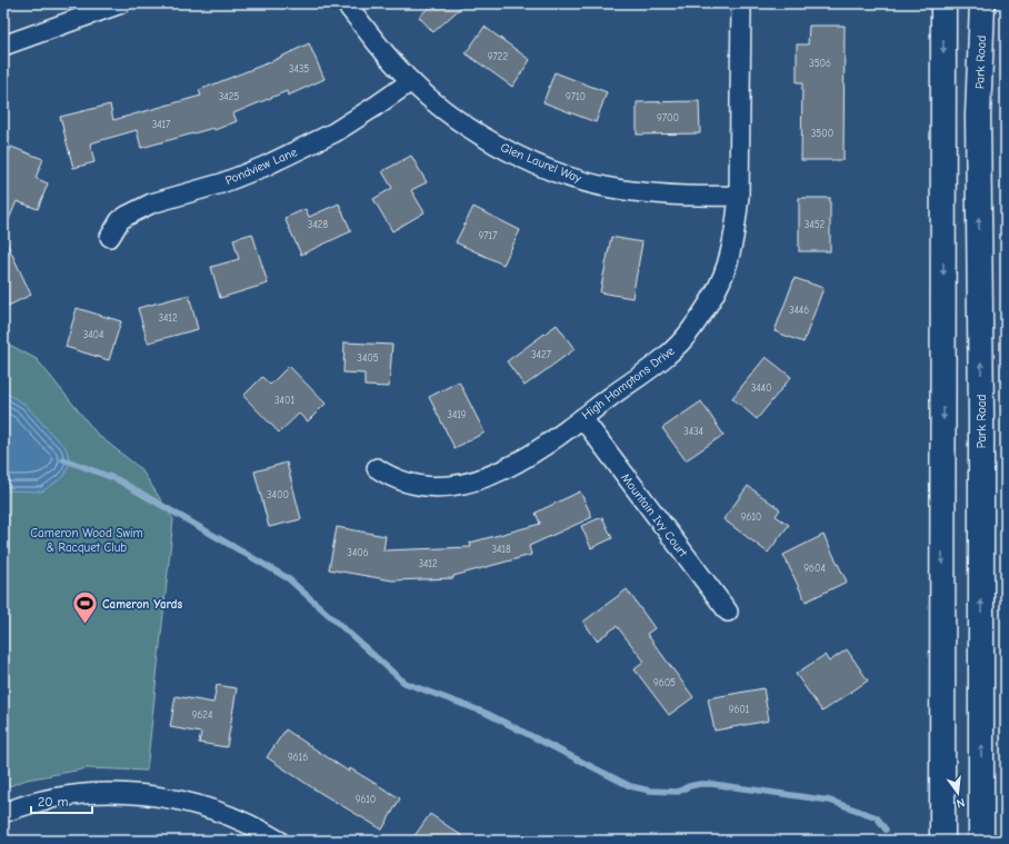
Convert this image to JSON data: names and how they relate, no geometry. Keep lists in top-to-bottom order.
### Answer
{
  "streets": {
    "main road": ["Park Road"],
    "street": [
      "Glen Laurel Way",
      "Pondview Lane",
      "High Hamptons Drive",
      "Mountain Ivy Court"
    ]
  },
  "crossings": [
    ["Glen Laurel Way", "Pondview Lane"],
    ["Glen Laurel Way", "High Hamptons Drive"],
    ["High Hamptons Drive", "Mountain Ivy Court"]
  ],
  "parks": ["Cameron Wood Swim & Racquet Club"],
  "places": {
    "sports": ["Cameron Yards"]
  },
  "house_numbers": [
    "9722",
    "3506",
    "3435",
    "3425",
    "9710",
    "9700",
    "3417",
    "3500",
    "3428",
    "3452",
    "9717",
    "3446",
    "3412",
    "3404",
    "3427",
    "3405",
    "3440",
    "3401",
    "3419",
    "3434",
    "3400",
    "9610",
    "3418",
    "3406",
    "3412",
    "9604",
    "9605",
    "9601",
    "9624",
    "9616",
    "9610"
  ],
  "scale_bar": "20 m",
  "north": "bottom"
}
